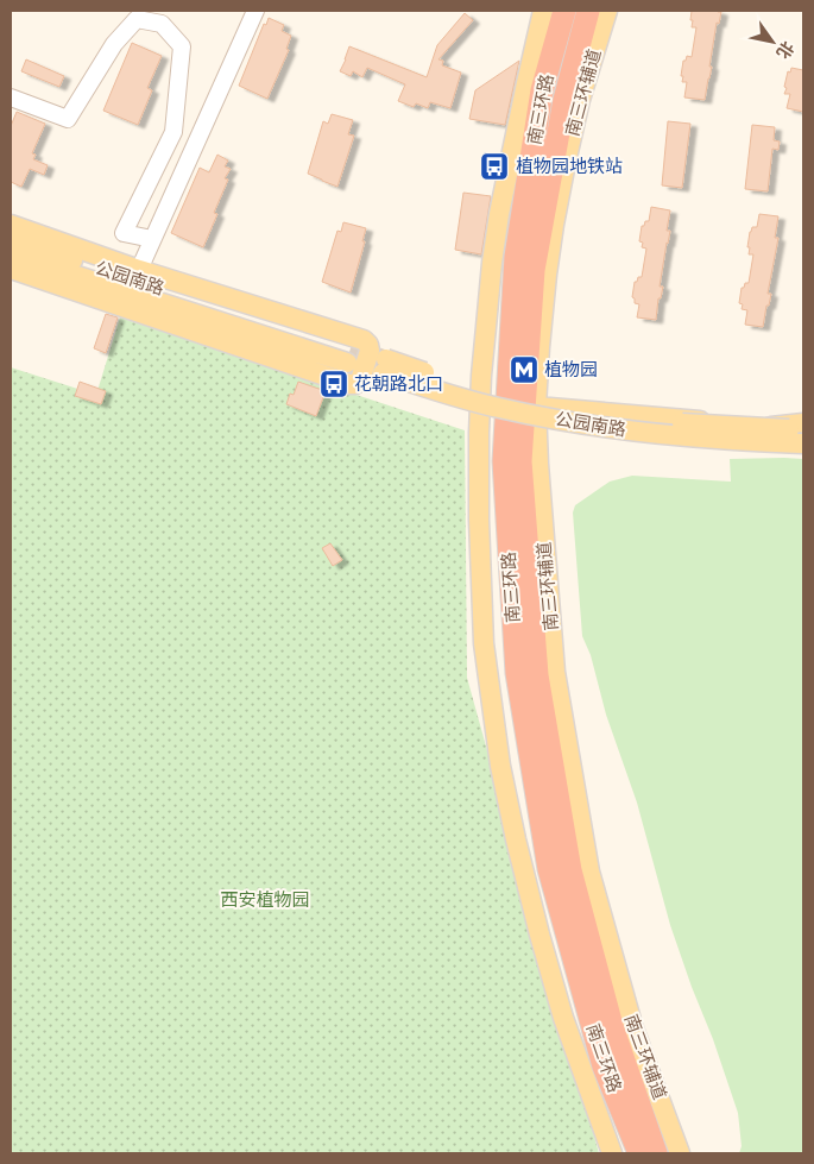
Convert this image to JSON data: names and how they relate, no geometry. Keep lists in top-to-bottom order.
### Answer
{
  "streets": {
    "highway": ["南三环路"],
    "main road": ["南三环辅道", "公园南路"]
  },
  "parks": ["西安植物园"],
  "places": {
    "bus stop": ["植物园地铁站", "花朝路北口"],
    "metro station": ["植物园"]
  },
  "north": "bottom right"
}
